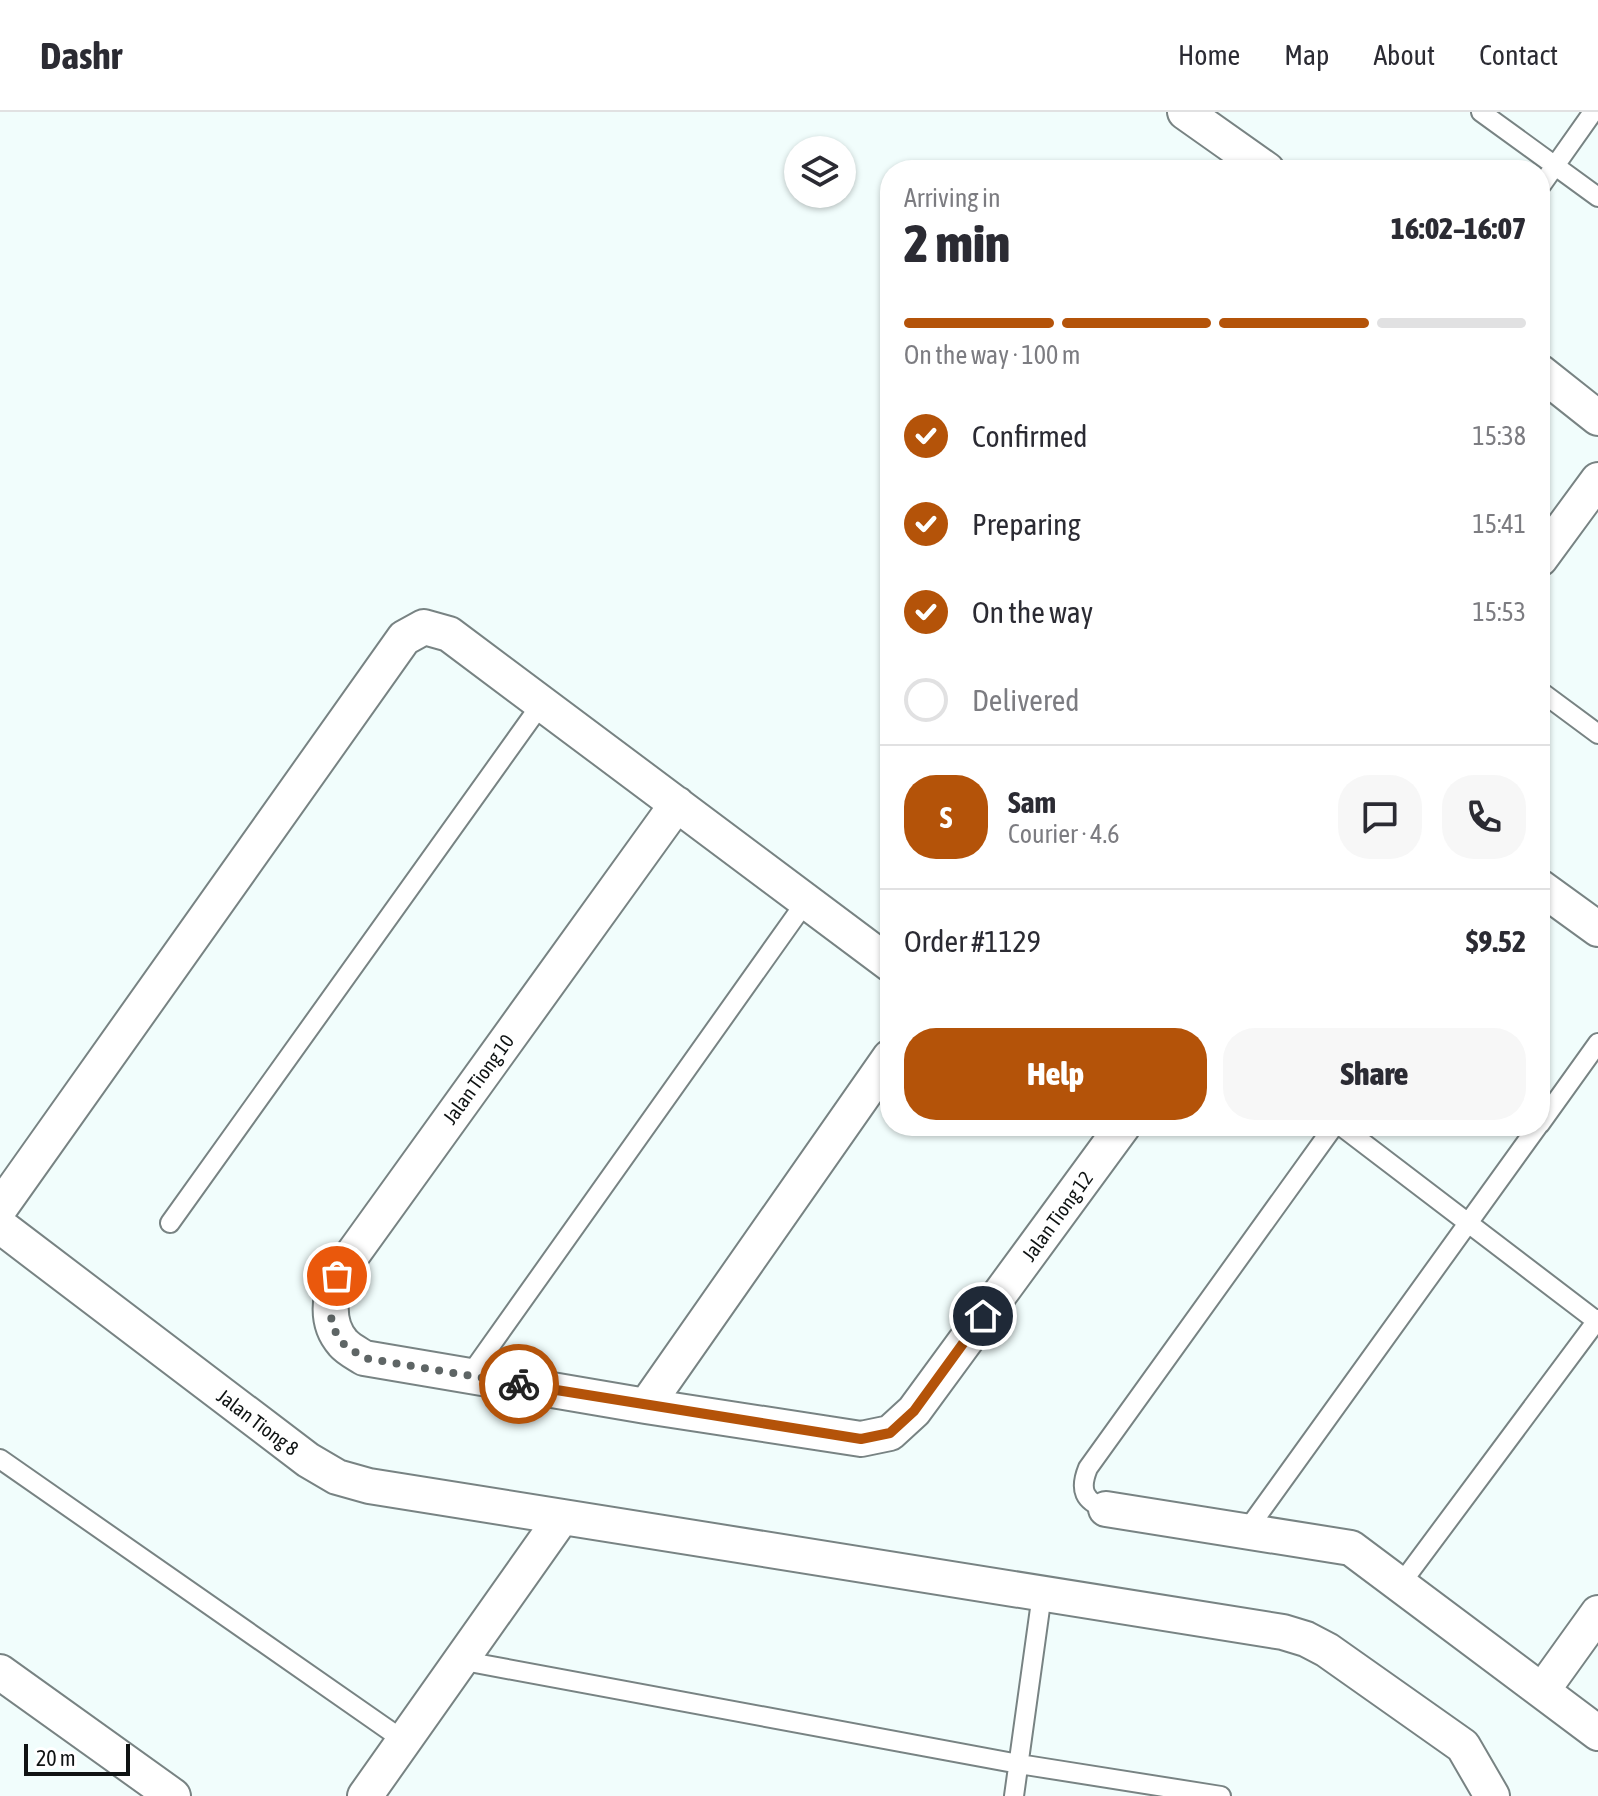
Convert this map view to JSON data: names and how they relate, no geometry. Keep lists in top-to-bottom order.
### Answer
{
  "streets": {
    "street": ["Jalan Tiong 10", "Jalan Tiong 12", "Jalan Tiong 8"]
  },
  "scale_bar": "20 m",
  "page": {
    "header": "Dashr",
    "nav": [
      "Home",
      "Map",
      "About",
      "Contact"
    ],
    "heading": ["2 min", "Arriving in", "16:02–16:07"],
    "panel": [
      "Sam",
      "Courier · 4.6",
      "Order #1129",
      "$9.52"
    ],
    "bar": "On the way · 100 m",
    "list": [
      ["Confirmed", "15:38"],
      ["Preparing", "15:41"],
      ["On the way", "15:53"],
      "Delivered"
    ],
    "round": "S",
    "buttons": ["Help", "Share"],
    "scale": "20 m"
  }
}
